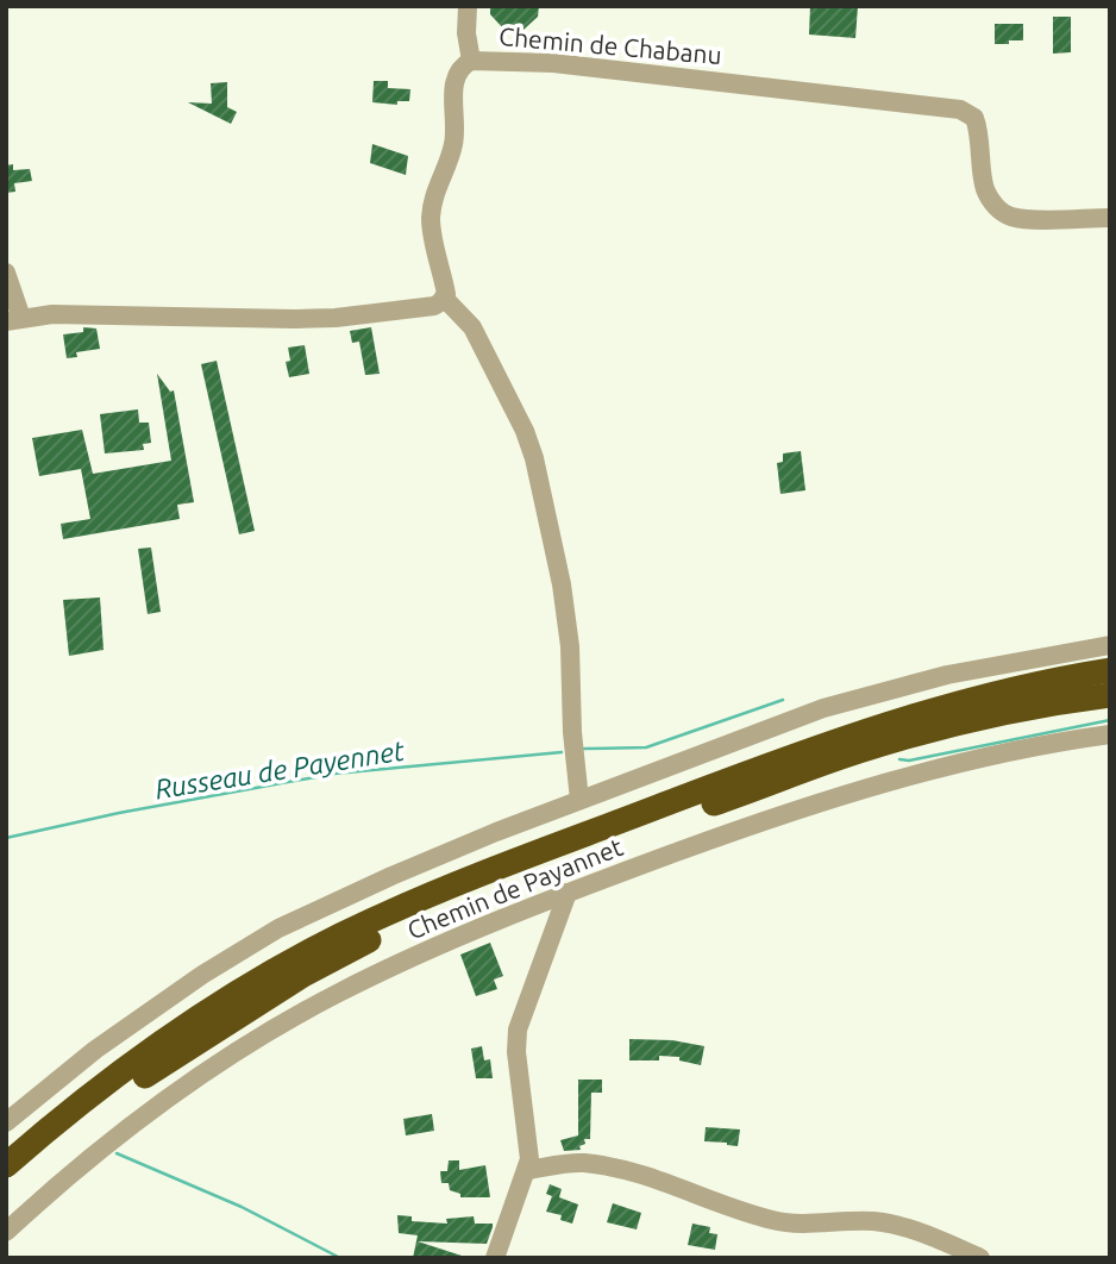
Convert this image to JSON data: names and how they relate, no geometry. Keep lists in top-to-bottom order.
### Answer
{
  "streets": {
    "street": ["Chemin de Chabanu", "Chemin de Payannet"]
  },
  "water": ["Russeau de Payennet"]
}
